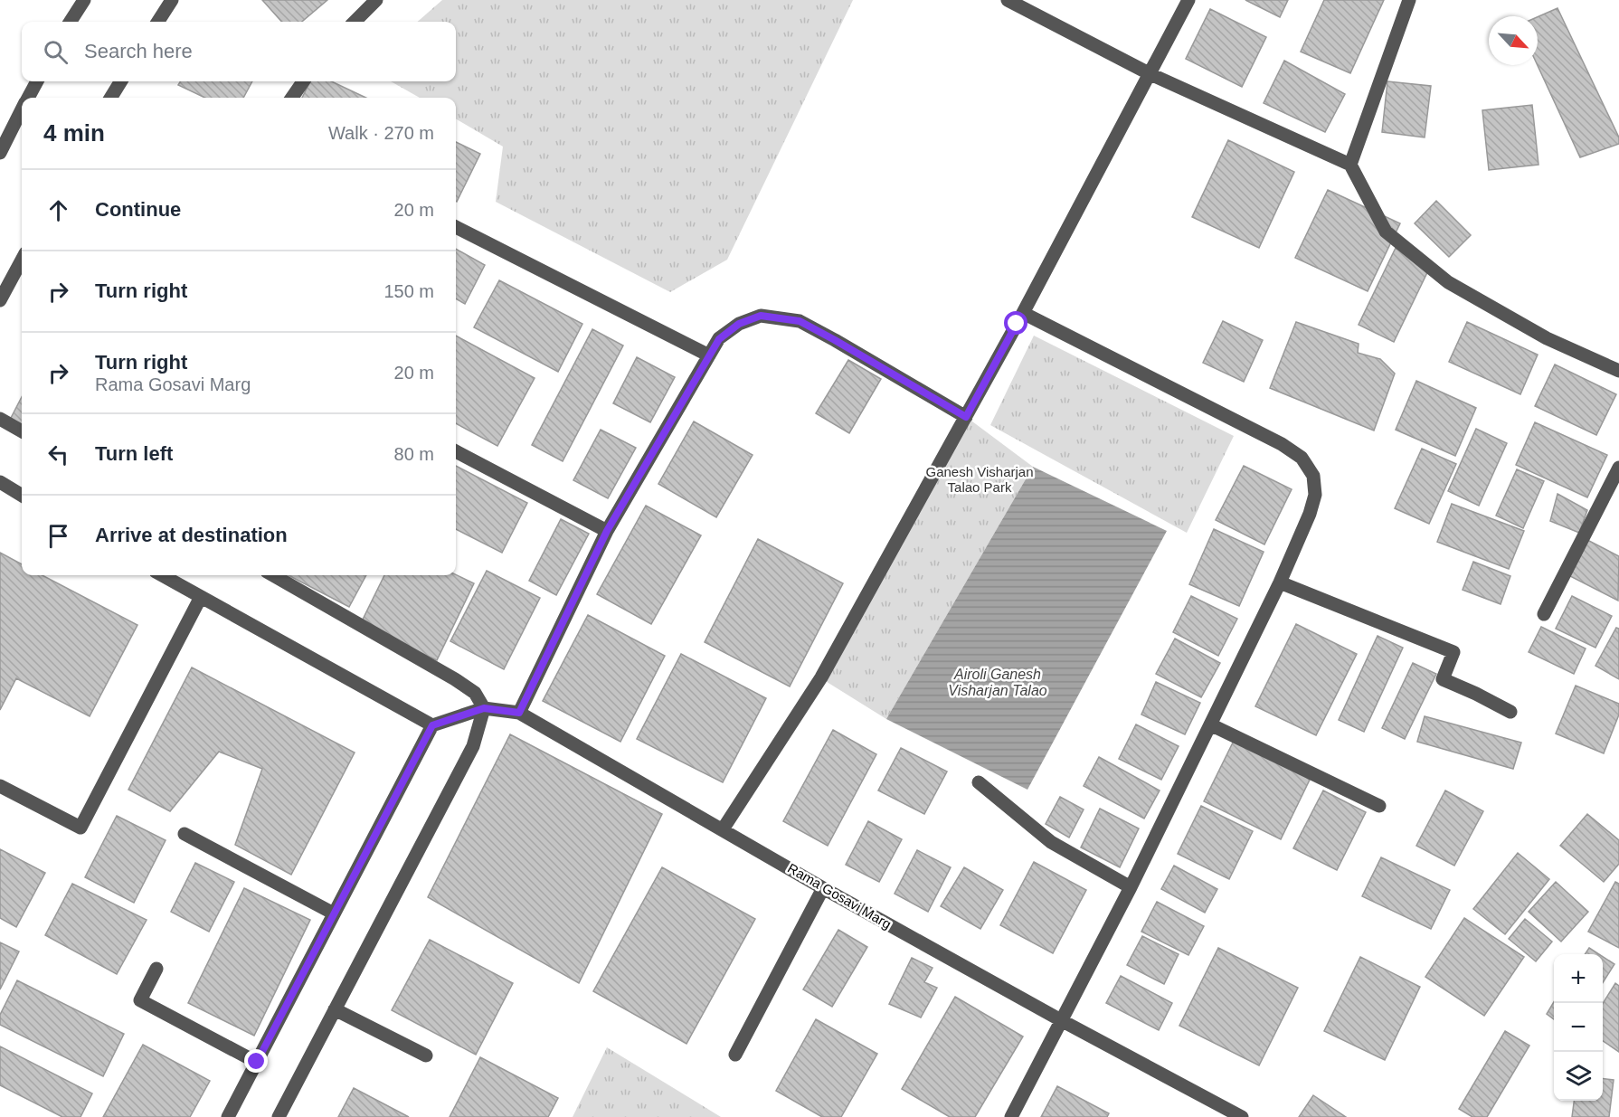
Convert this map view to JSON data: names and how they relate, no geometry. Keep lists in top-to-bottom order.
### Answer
{
  "streets": {
    "street": ["Rama Gosavi Marg"]
  },
  "water": ["Airoli Ganesh Visharjan Talao"],
  "parks": ["Ganesh Visharjan Talao Park"],
  "north": "bottom right",
  "page": {
    "search": "Search here",
    "heading": ["4 min", "Walk · 270 m"],
    "list": [
      ["Continue", "20 m"],
      ["Turn right", "150 m"],
      ["Turn right", "Rama Gosavi Marg", "20 m"],
      ["Turn left", "80 m"],
      "Arrive at destination"
    ],
    "map_buttons": ["+", "−"]
  }
}
